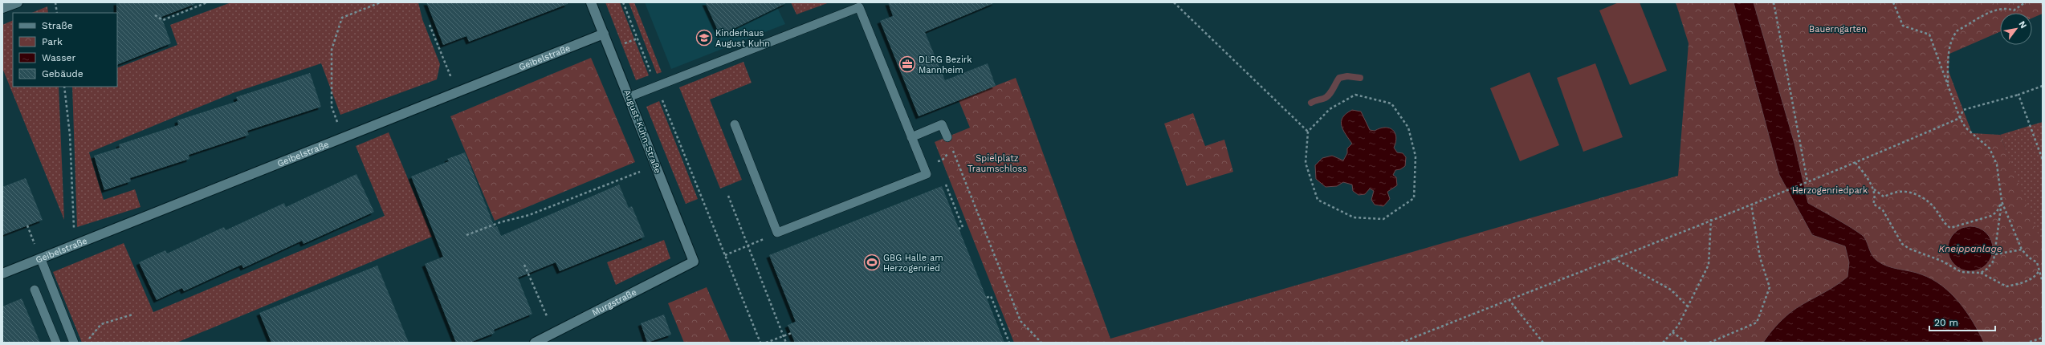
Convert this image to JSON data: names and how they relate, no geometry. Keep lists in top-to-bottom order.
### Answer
{
  "streets": {
    "street": ["Geibelstraße", "August-Kuhn-Straße", "Murgstraße"]
  },
  "crossings": [
    ["Geibelstraße", "August-Kuhn-Straße"],
    ["August-Kuhn-Straße", "Murgstraße"]
  ],
  "water": ["Kneippanlage"],
  "parks": ["Bauerngarten", "Spielplatz Traumschloss", "Herzogenriedpark"],
  "places": {
    "school or university": ["Kinderhaus August Kuhn"],
    "office": ["DLRG Bezirk Mannheim"],
    "sports": ["GBG Halle am Herzogenried"]
  },
  "legend": [
    "Straße",
    "Park",
    "Wasser",
    "Gebäude"
  ],
  "scale_bar": "20 m",
  "north": "top right"
}
